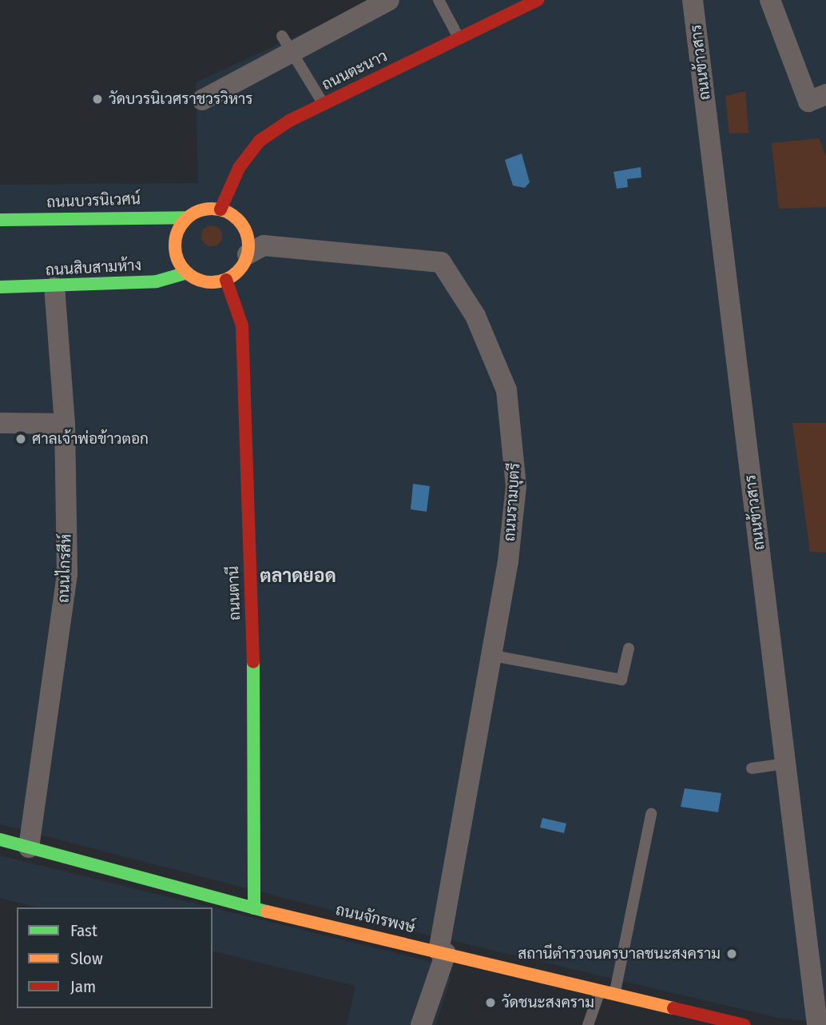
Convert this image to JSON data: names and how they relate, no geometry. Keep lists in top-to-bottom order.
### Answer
{
  "streets": {
    "street": [
      "ถนนข้าวสาร",
      "ถนนตะนาว",
      "ถนนบวรนิเวศน์",
      "ถนนสิบสามห้าง",
      "ถนนรามบุตรี",
      "ถนนไกรสีห์",
      "ถนนตานี",
      "ถนนจักรพงษ์"
    ]
  },
  "crossings": [
    ["ถนนตะนาว", "ถนนบวรนิเวศน์"],
    ["ถนนตะนาว", "ถนนสิบสามห้าง"],
    ["ถนนตะนาว", "ถนนรามบุตรี"],
    ["ถนนตะนาว", "ถนนตานี"],
    ["ถนนบวรนิเวศน์", "ถนนสิบสามห้าง"],
    ["ถนนบวรนิเวศน์", "ถนนรามบุตรี"],
    ["ถนนบวรนิเวศน์", "ถนนตานี"],
    ["ถนนสิบสามห้าง", "ถนนรามบุตรี"],
    ["ถนนสิบสามห้าง", "ถนนไกรสีห์"],
    ["ถนนสิบสามห้าง", "ถนนตานี"],
    ["ถนนรามบุตรี", "ถนนตานี"],
    ["ถนนรามบุตรี", "ถนนจักรพงษ์"],
    ["ถนนไกรสีห์", "ถนนจักรพงษ์"],
    ["ถนนตานี", "ถนนจักรพงษ์"]
  ],
  "districts": ["ตลาดยอด"],
  "places": [
    "วัดบวรนิเวศราชวรวิหาร",
    "ศาลเจ้าพ่อข้าวตอก",
    "สถานีตำรวจนครบาลชนะสงคราม",
    "วัดชนะสงคราม"
  ],
  "legend": ["Fast", "Slow", "Jam"]
}
